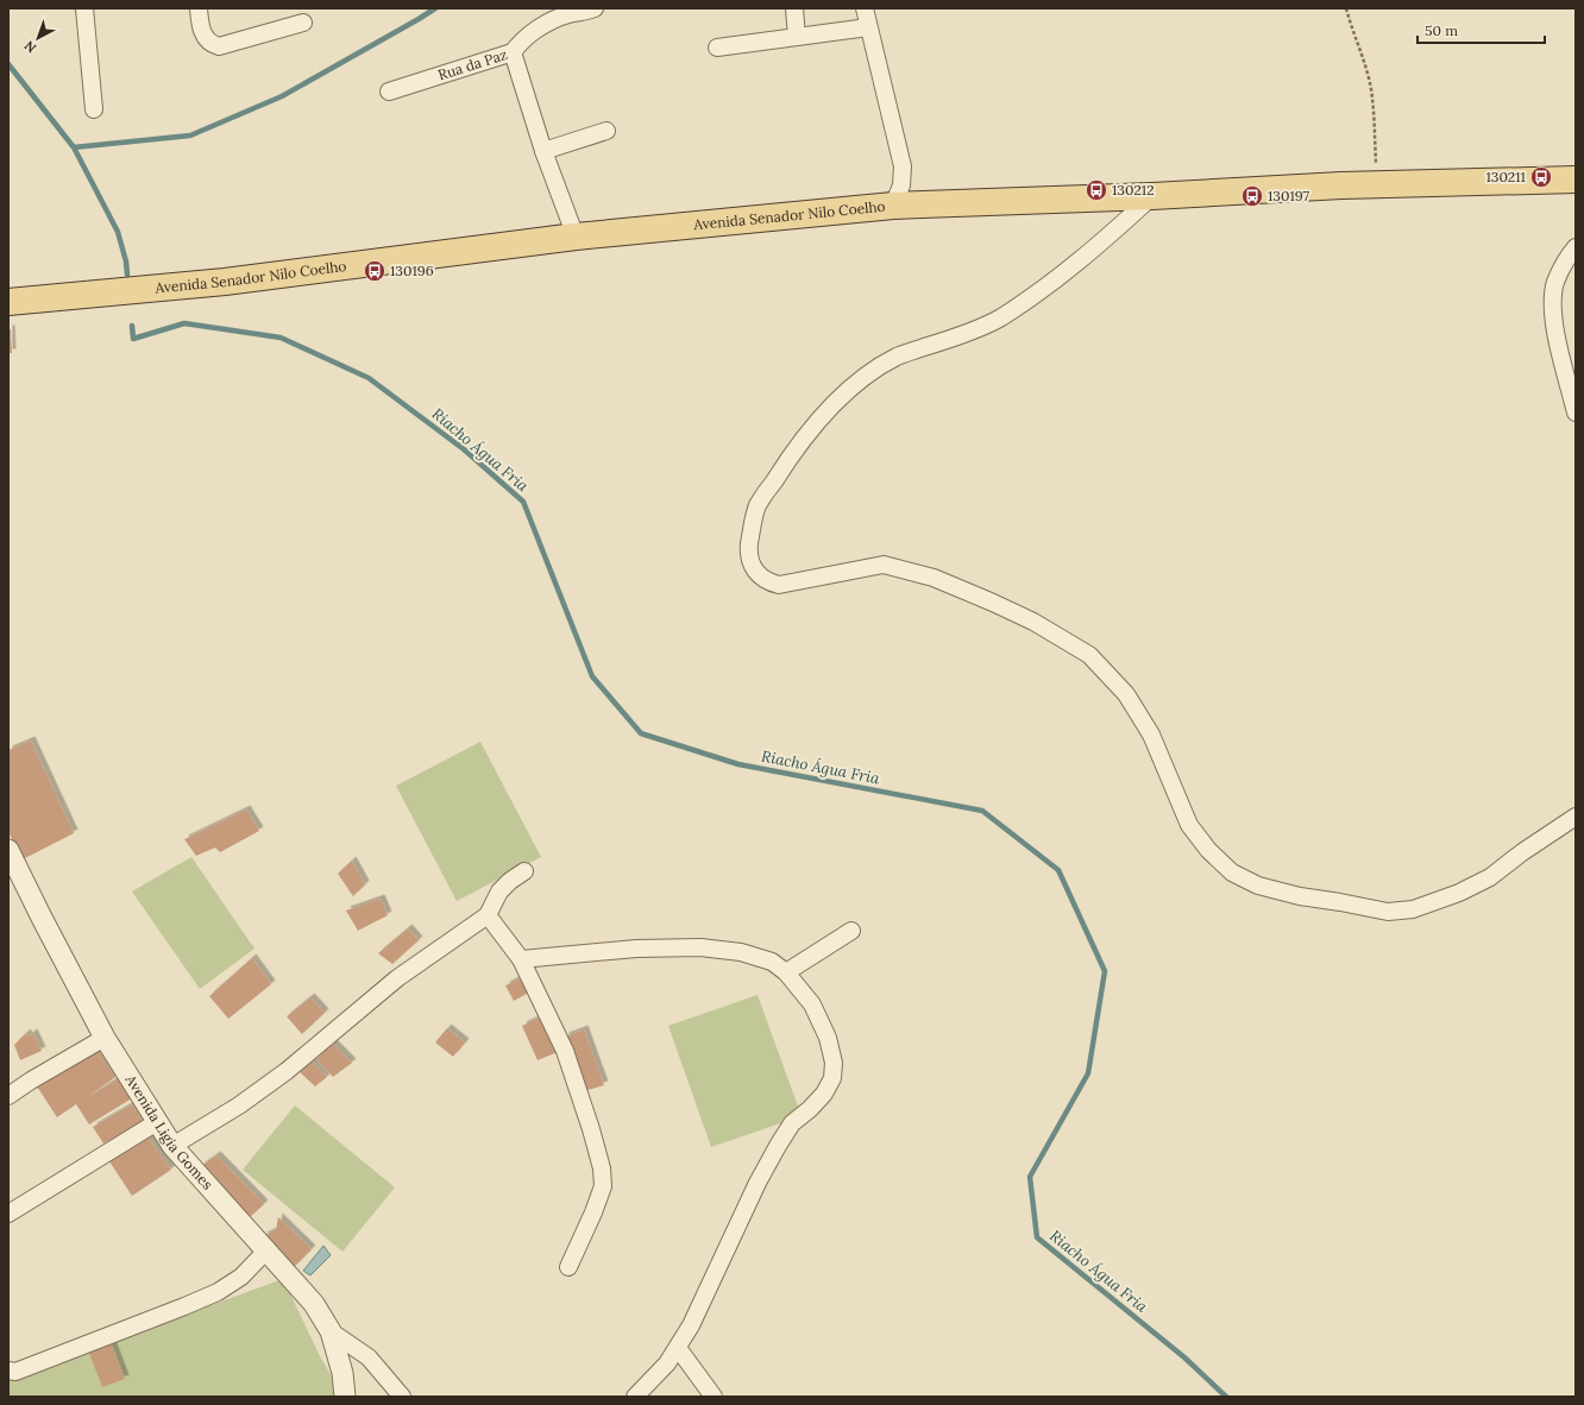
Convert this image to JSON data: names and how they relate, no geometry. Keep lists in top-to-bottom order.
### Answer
{
  "streets": {
    "main road": ["Avenida Senador Nilo Coelho"],
    "street": ["Rua da Paz", "Avenida Ligia Gomes"]
  },
  "crossings": [
    ["Rua da Paz", "Avenida Senador Nilo Coelho"]
  ],
  "water": ["Riacho Água Fria"],
  "places": {
    "bus stop": [
      "130211",
      "130212",
      "130197",
      "130196"
    ]
  },
  "scale_bar": "50 m",
  "north": "bottom left"
}
